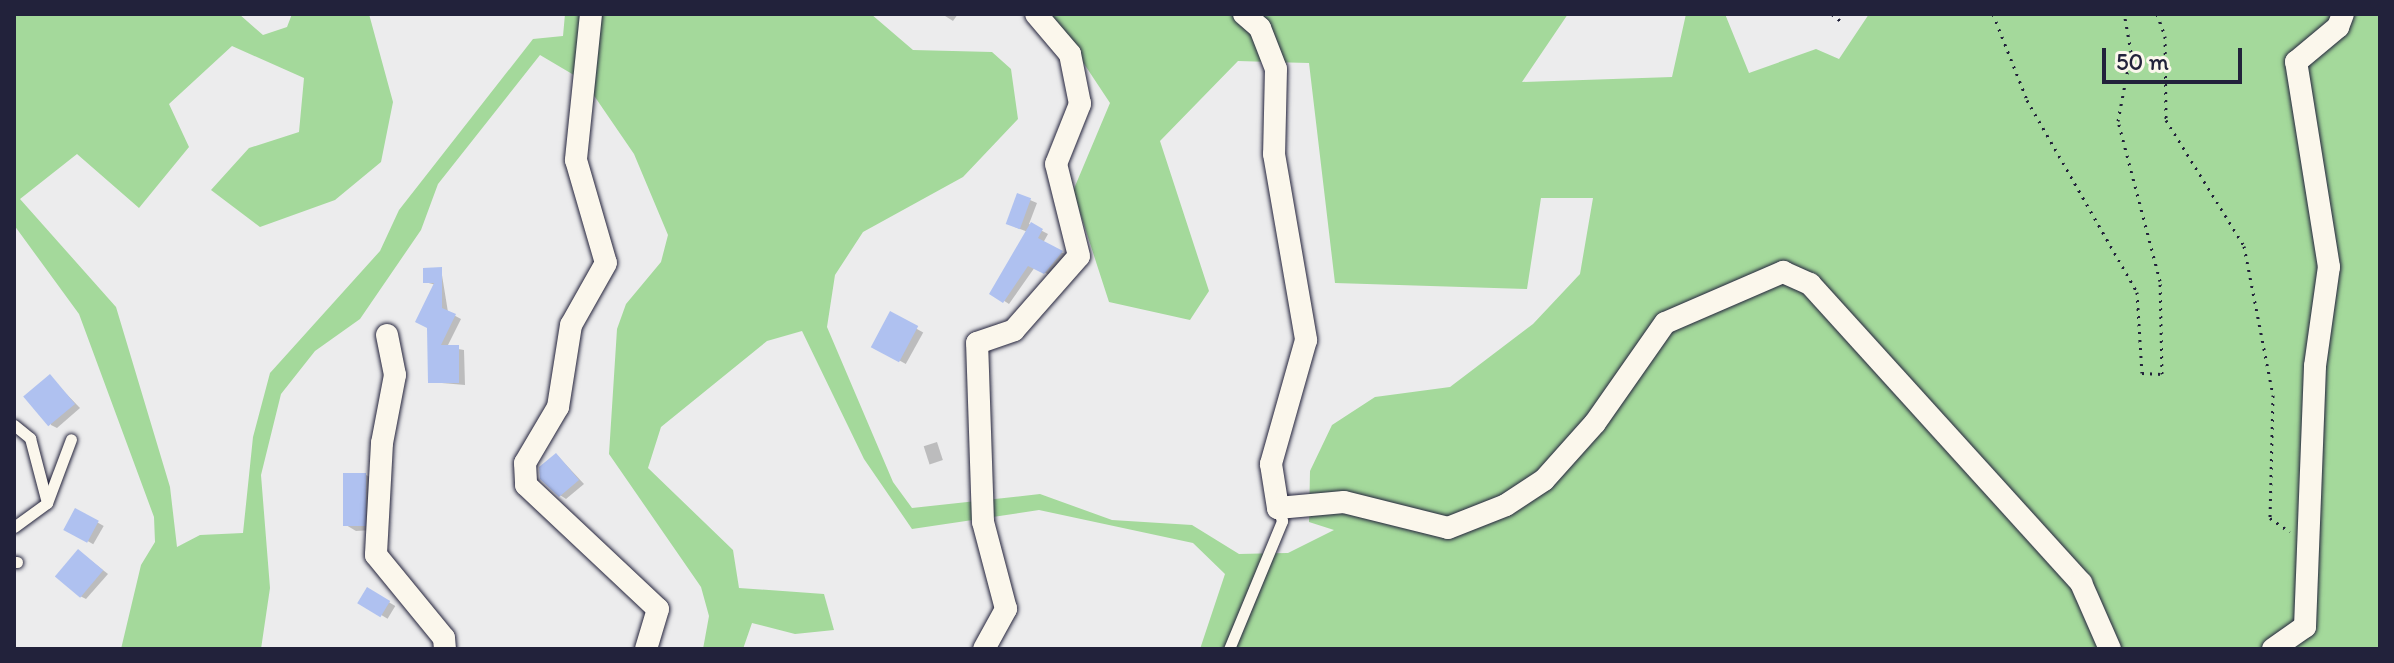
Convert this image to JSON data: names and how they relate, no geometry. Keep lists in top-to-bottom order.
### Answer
{
  "scale_bar": "50 m"
}
